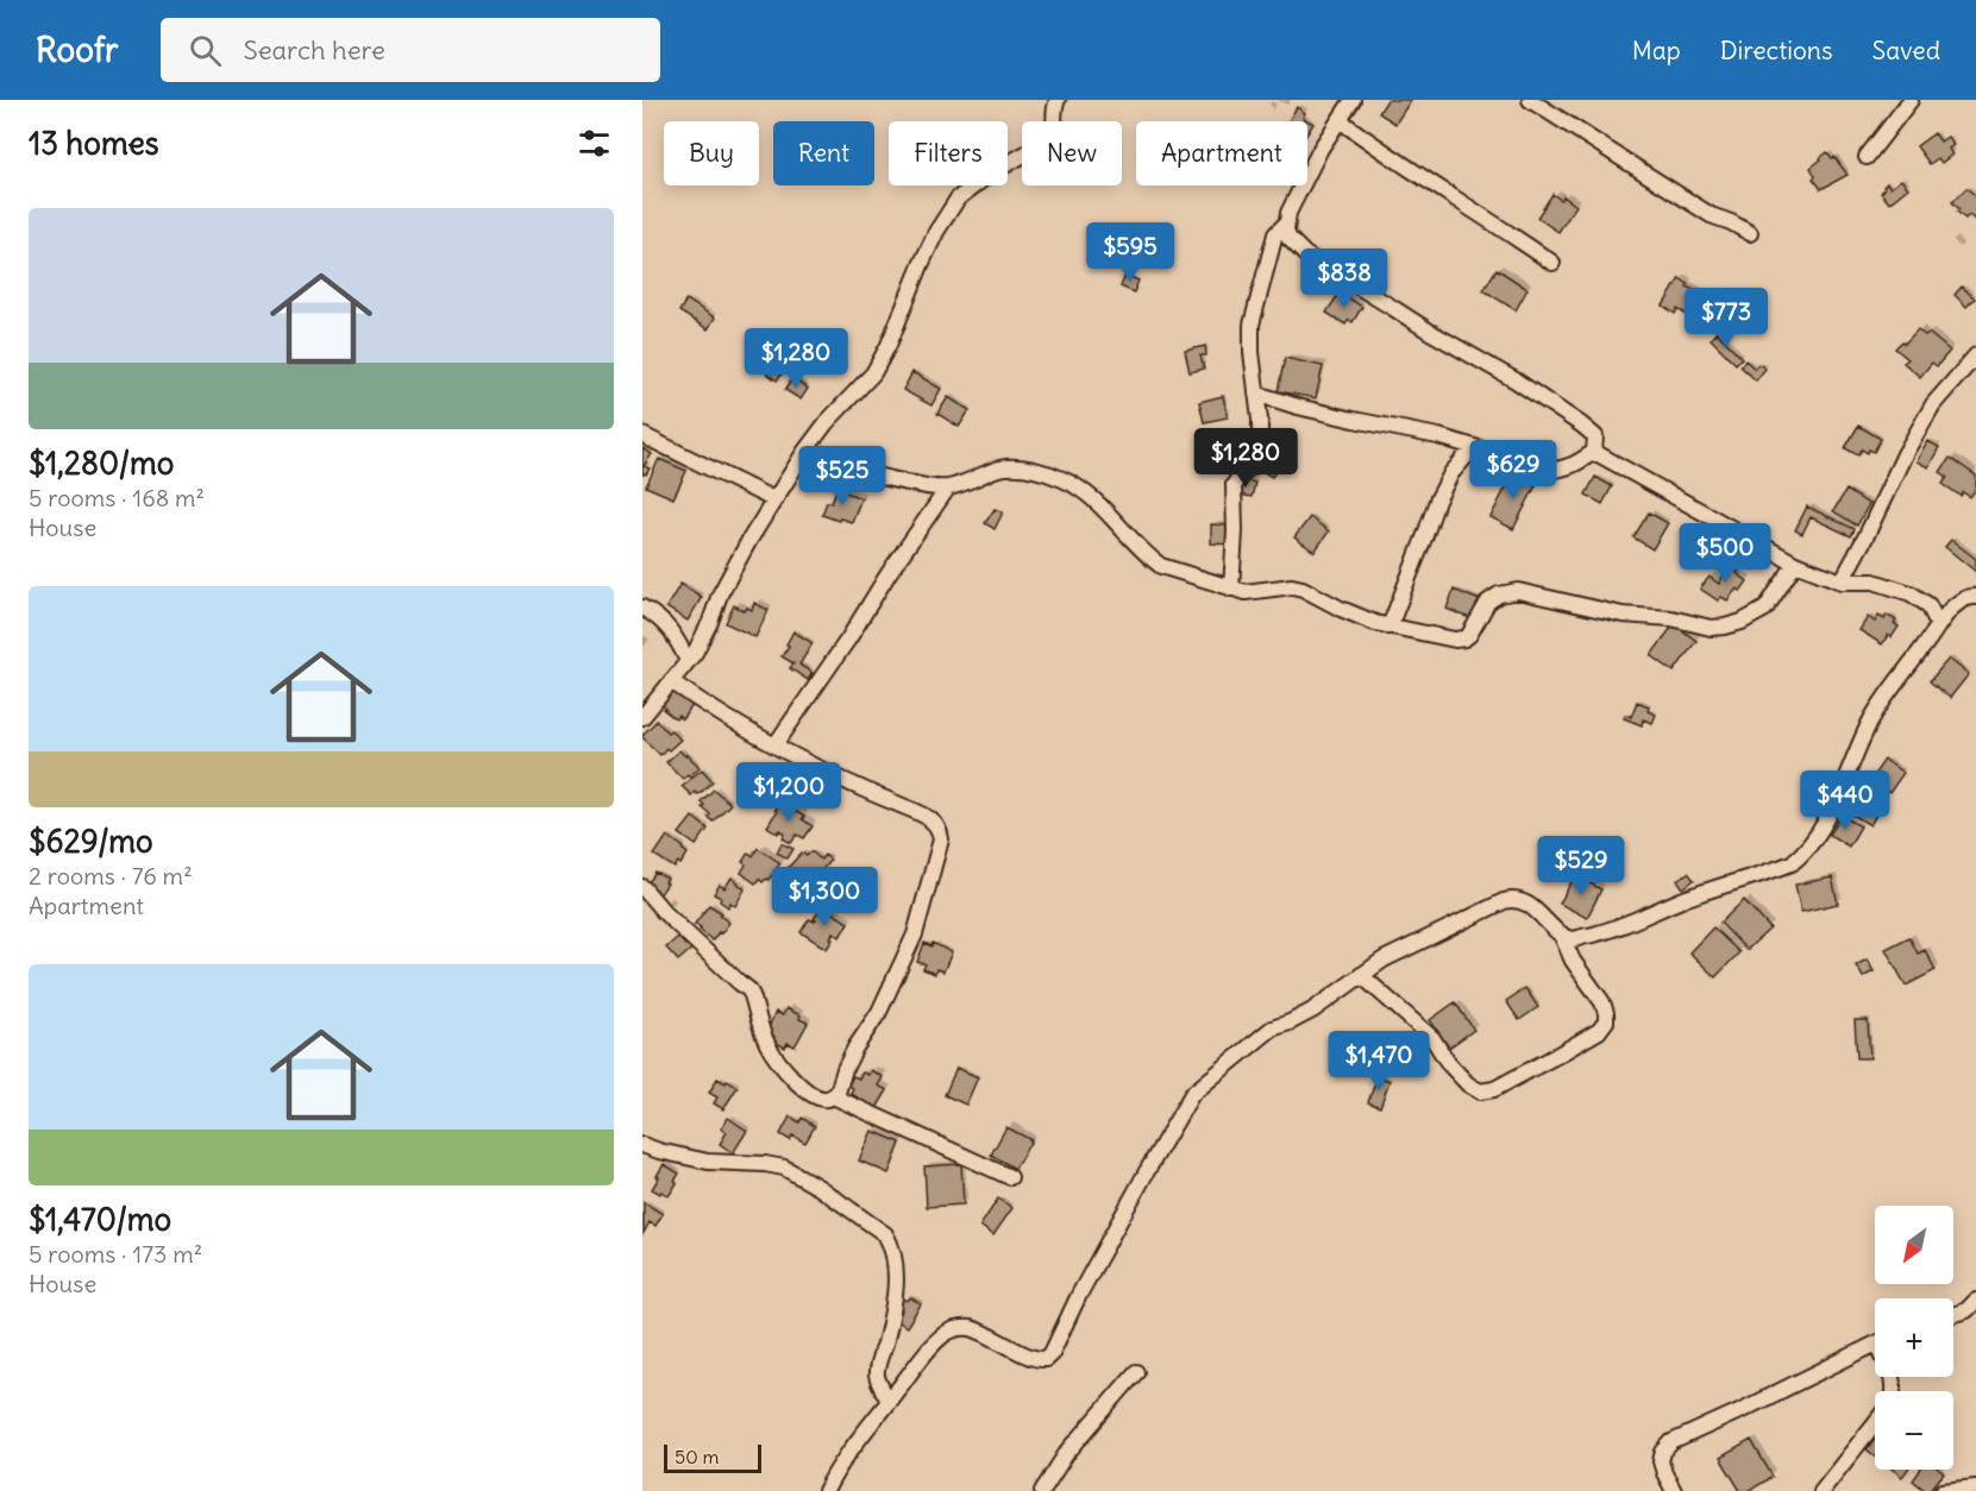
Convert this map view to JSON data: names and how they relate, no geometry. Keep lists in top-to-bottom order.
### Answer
{
  "scale_bar": "50 m",
  "north": "bottom left",
  "page": {
    "header": "Roofr",
    "search": "Search here",
    "nav": ["Map", "Directions", "Saved"],
    "heading": "13 homes",
    "chip": [
      "Buy",
      "Rent",
      "Filters",
      "New",
      "Apartment"
    ],
    "list": [
      {
        "name": "$1,280/mo",
        "note": "5 rooms · 168 m² · House"
      },
      {
        "name": "$629/mo",
        "note": "2 rooms · 76 m² · Apartment"
      },
      {
        "name": "$1,470/mo",
        "note": "5 rooms · 173 m² · House"
      }
    ],
    "price": [
      "$595",
      "$838",
      "$773",
      "$1,280",
      "$1,280",
      "$629",
      "$525",
      "$500",
      "$1,200",
      "$440",
      "$529",
      "$1,300",
      "$1,470"
    ],
    "map_buttons": ["+", "−"],
    "scale": "50 m"
  }
}
